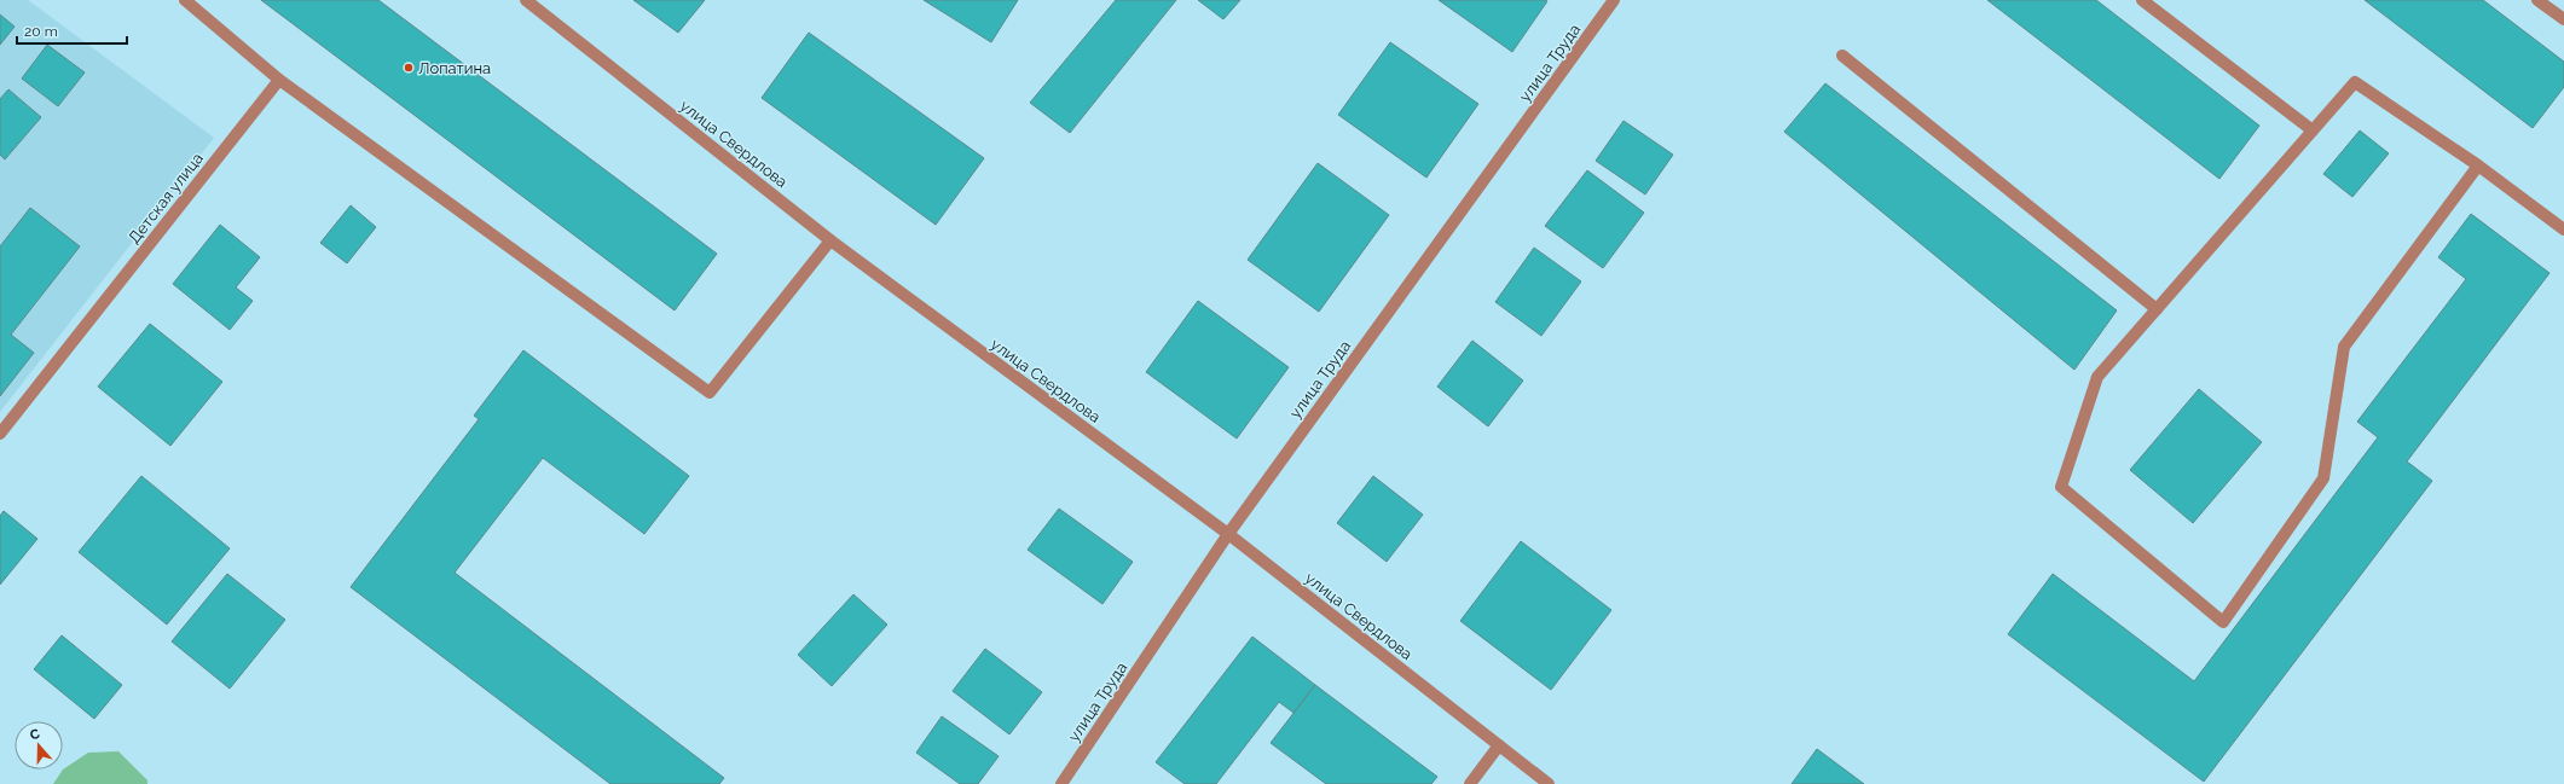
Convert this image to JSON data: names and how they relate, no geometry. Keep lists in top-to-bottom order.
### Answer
{
  "streets": {
    "street": ["улица Труда", "улица Свердлова", "Детская улица"]
  },
  "crossings": [
    ["улица Труда", "улица Свердлова"]
  ],
  "places": ["Лопатина"],
  "scale_bar": "20 m",
  "north": "top"
}
